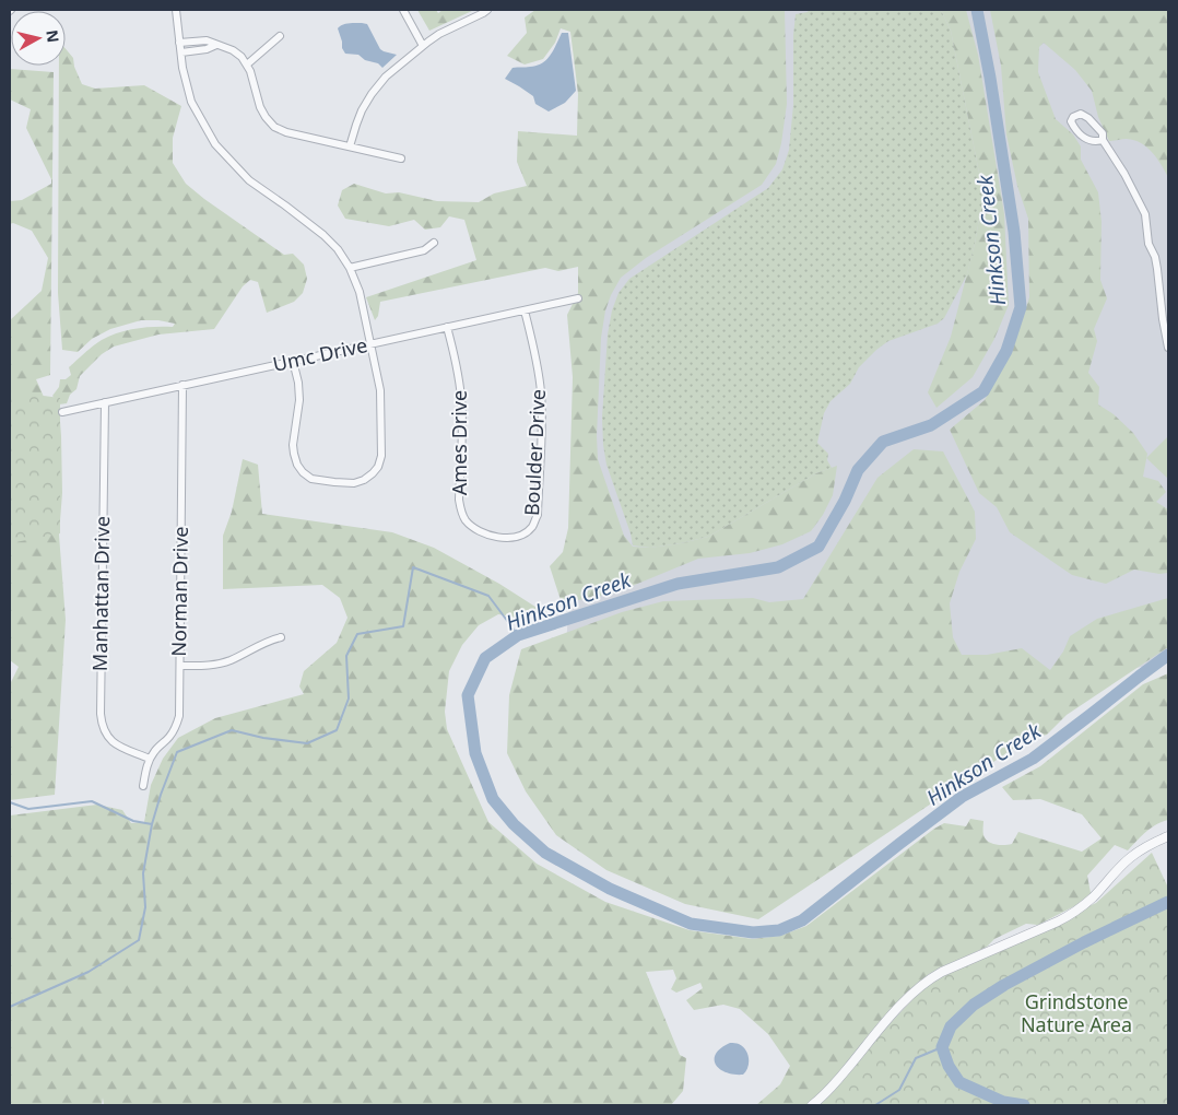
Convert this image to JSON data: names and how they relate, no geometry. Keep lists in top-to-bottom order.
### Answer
{
  "streets": {
    "street": [
      "Umc Drive",
      "Ames Drive",
      "Boulder Drive",
      "Norman Drive",
      "Manhattan Drive"
    ]
  },
  "crossings": [
    ["Umc Drive", "Ames Drive"],
    ["Umc Drive", "Boulder Drive"],
    ["Umc Drive", "Norman Drive"],
    ["Umc Drive", "Manhattan Drive"],
    ["Ames Drive", "Boulder Drive"],
    ["Norman Drive", "Manhattan Drive"]
  ],
  "water": ["Hinkson Creek"],
  "parks": ["Grindstone Nature Area"],
  "north": "right"
}
